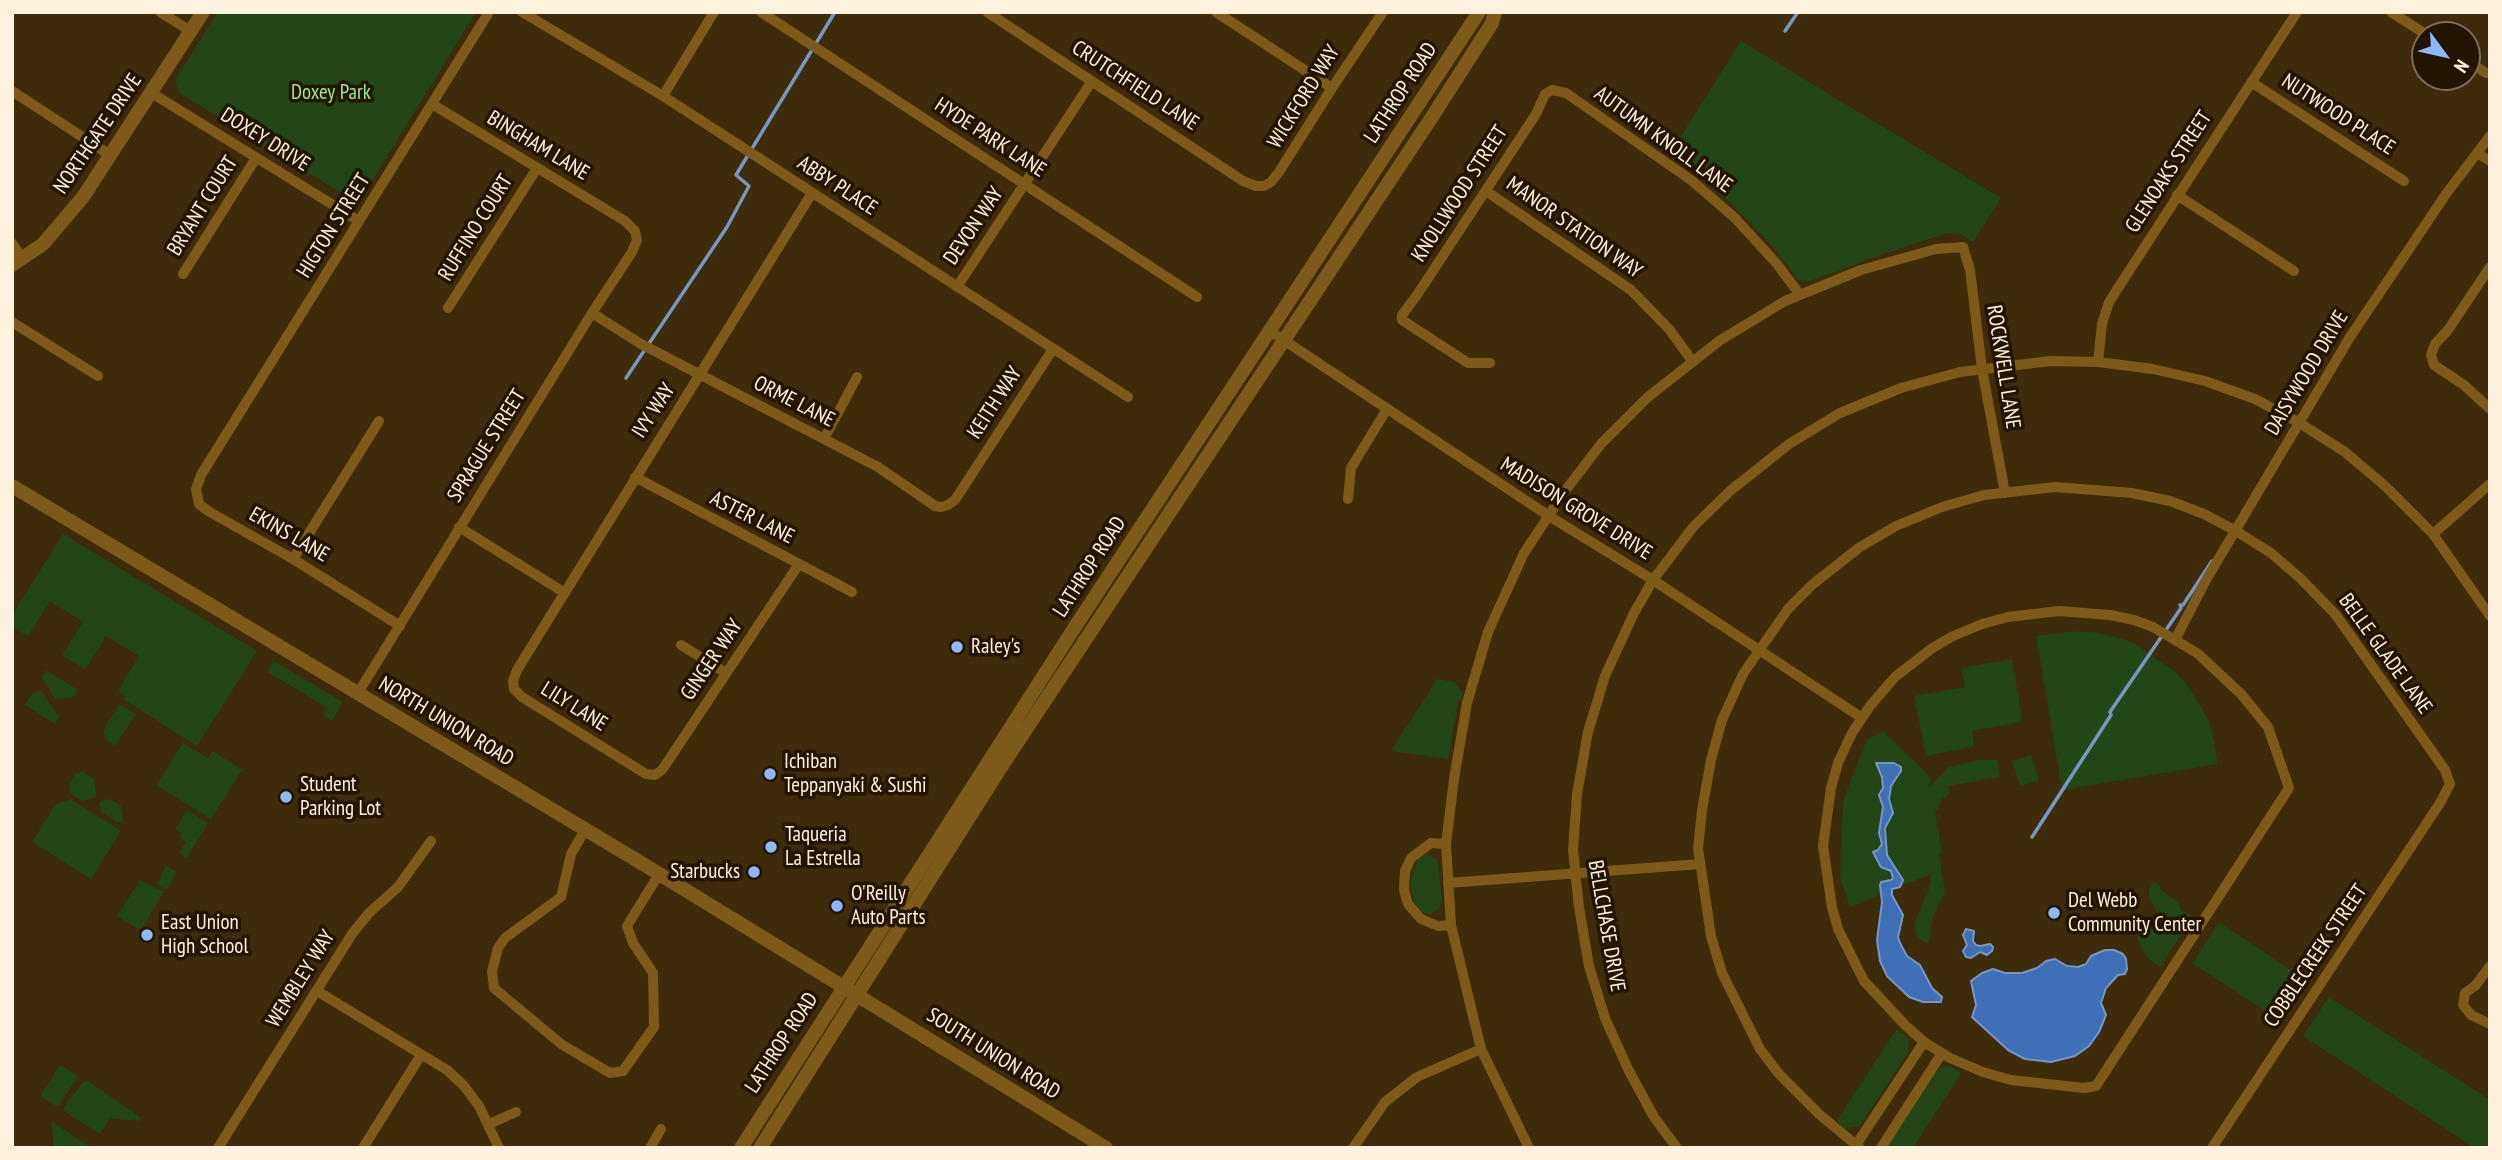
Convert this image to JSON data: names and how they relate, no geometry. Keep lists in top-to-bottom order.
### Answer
{
  "streets": {
    "main road": [
      "LATHROP ROAD",
      "NORTHGATE DRIVE",
      "NORTH UNION ROAD",
      "SOUTH UNION ROAD"
    ],
    "street": [
      "CRUTCHFIELD LANE",
      "WICKFORD WAY",
      "NUTWOOD PLACE",
      "HYDE PARK LANE",
      "DOXEY DRIVE",
      "AUTUMN KNOLL LANE",
      "BINGHAM LANE",
      "GLENOAKS STREET",
      "ABBY PLACE",
      "KNOLLWOOD STREET",
      "BRYANT COURT",
      "HIGTON STREET",
      "DEVON WAY",
      "RUFFINO COURT",
      "MANOR STATION WAY",
      "ROCKWELL LANE",
      "DAISYWOOD DRIVE",
      "ORME LANE",
      "KEITH WAY",
      "IVY WAY",
      "SPRAGUE STREET",
      "MADISON GROVE DRIVE",
      "ASTER LANE",
      "EKINS LANE",
      "BELLE GLADE LANE",
      "GINGER WAY",
      "LILY LANE",
      "BELLCHASE DRIVE",
      "COBBLECREEK STREET",
      "WEMBLEY WAY"
    ]
  },
  "crossings": [
    ["CRUTCHFIELD LANE", "WICKFORD WAY"],
    ["CRUTCHFIELD LANE", "DEVON WAY"],
    ["LATHROP ROAD", "MADISON GROVE DRIVE"],
    ["LATHROP ROAD", "NORTH UNION ROAD"],
    ["LATHROP ROAD", "SOUTH UNION ROAD"],
    ["NUTWOOD PLACE", "GLENOAKS STREET"],
    ["NORTHGATE DRIVE", "DOXEY DRIVE"],
    ["HYDE PARK LANE", "DEVON WAY"],
    ["DOXEY DRIVE", "BRYANT COURT"],
    ["DOXEY DRIVE", "HIGTON STREET"],
    ["AUTUMN KNOLL LANE", "KNOLLWOOD STREET"],
    ["AUTUMN KNOLL LANE", "ROCKWELL LANE"],
    ["BINGHAM LANE", "HIGTON STREET"],
    ["BINGHAM LANE", "RUFFINO COURT"],
    ["BINGHAM LANE", "SPRAGUE STREET"],
    ["GLENOAKS STREET", "BELLCHASE DRIVE"],
    ["ABBY PLACE", "DEVON WAY"],
    ["ABBY PLACE", "KEITH WAY"],
    ["ABBY PLACE", "IVY WAY"],
    ["KNOLLWOOD STREET", "MANOR STATION WAY"],
    ["HIGTON STREET", "EKINS LANE"],
    ["ROCKWELL LANE", "BELLE GLADE LANE"],
    ["ROCKWELL LANE", "BELLCHASE DRIVE"],
    ["DAISYWOOD DRIVE", "BELLE GLADE LANE"],
    ["DAISYWOOD DRIVE", "BELLCHASE DRIVE"],
    ["ORME LANE", "KEITH WAY"],
    ["ORME LANE", "IVY WAY"],
    ["ORME LANE", "SPRAGUE STREET"],
    ["IVY WAY", "ASTER LANE"],
    ["IVY WAY", "LILY LANE"],
    ["SPRAGUE STREET", "EKINS LANE"],
    ["SPRAGUE STREET", "NORTH UNION ROAD"],
    ["MADISON GROVE DRIVE", "BELLE GLADE LANE"],
    ["MADISON GROVE DRIVE", "BELLCHASE DRIVE"],
    ["ASTER LANE", "GINGER WAY"],
    ["BELLE GLADE LANE", "COBBLECREEK STREET"],
    ["GINGER WAY", "LILY LANE"],
    ["NORTH UNION ROAD", "SOUTH UNION ROAD"]
  ],
  "parks": ["Doxey Park"],
  "places": [
    "Raley's",
    "Ichiban Teppanyaki & Sushi",
    "Student Parking Lot",
    "Taqueria La Estrella",
    "Starbucks",
    "O'Reilly Auto Parts",
    "Del Webb Community Center",
    "East Union High School"
  ],
  "north": "bottom right"
}
